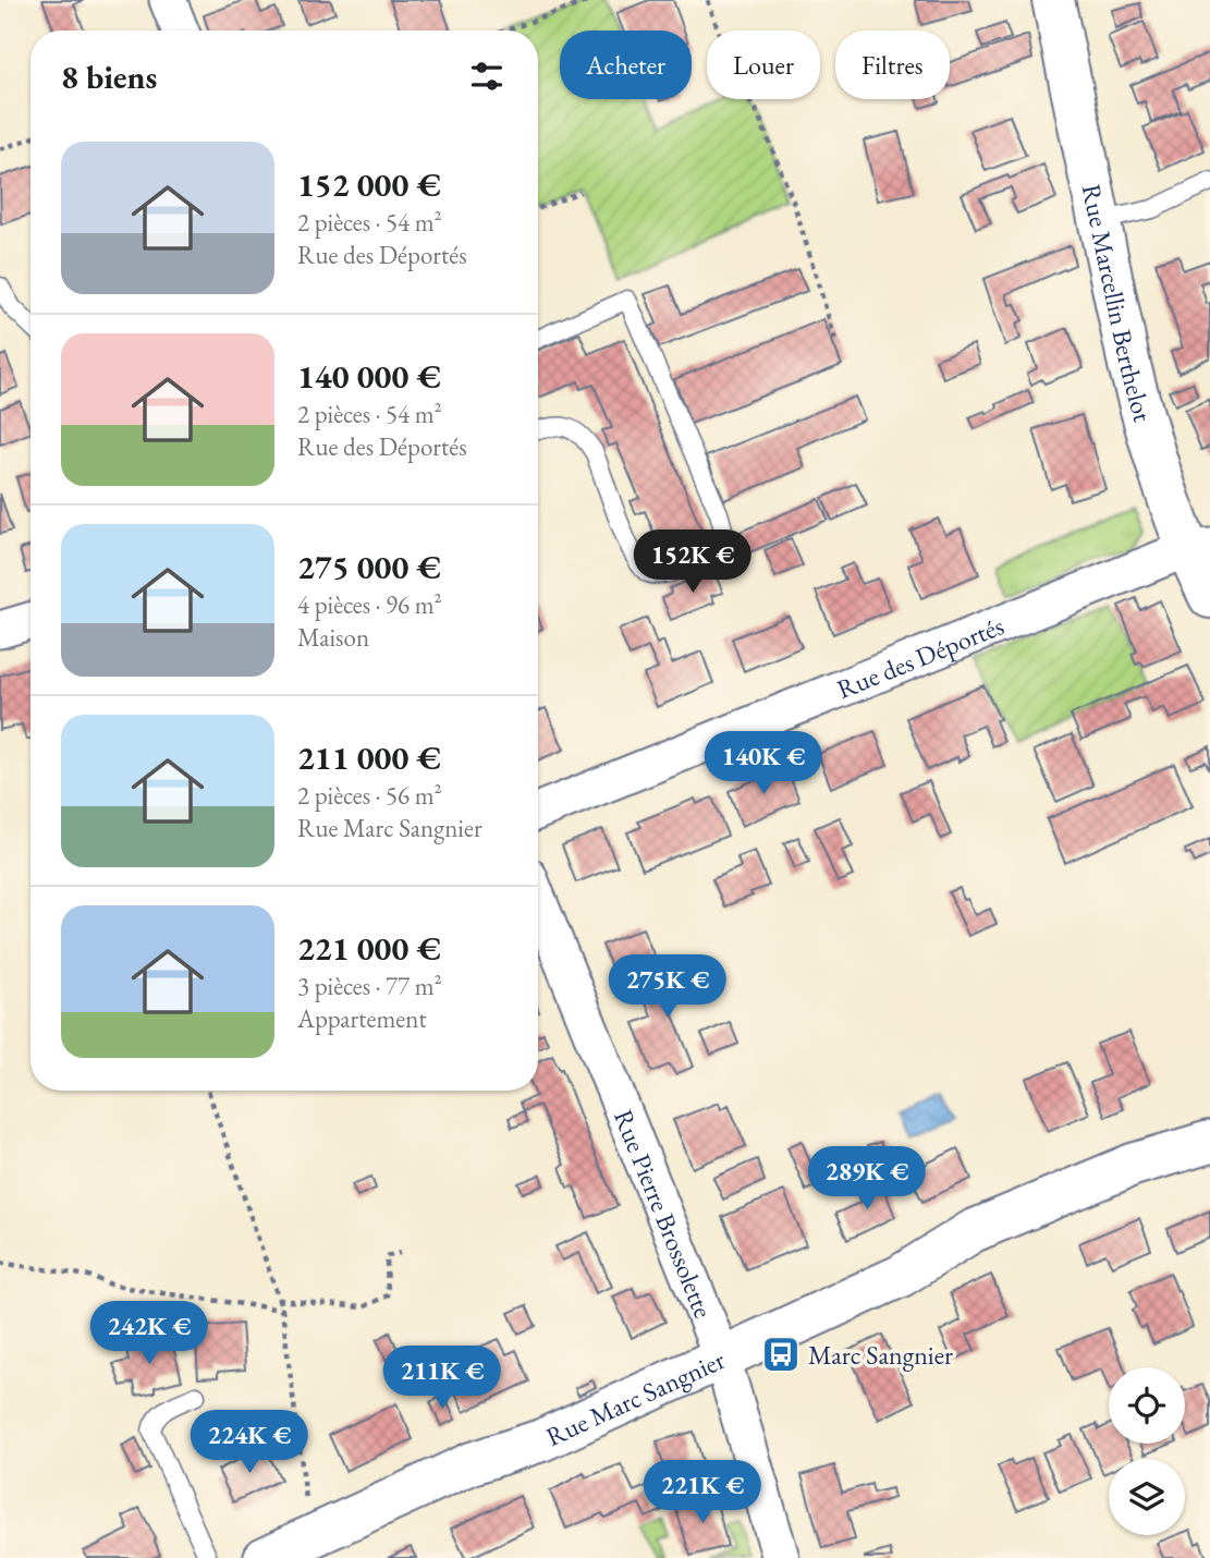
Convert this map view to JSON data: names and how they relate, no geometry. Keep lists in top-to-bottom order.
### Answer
{
  "streets": {
    "street": [
      "Rue Marcellin Berthelot",
      "Rue des Déportés",
      "Rue Pierre Brossolette",
      "Rue Marc Sangnier"
    ]
  },
  "crossings": [
    ["Rue Marcellin Berthelot", "Rue des Déportés"],
    ["Rue Pierre Brossolette", "Rue Marc Sangnier"]
  ],
  "places": {
    "bus stop": ["Marc Sangnier"]
  },
  "page": {
    "chip": ["Acheter", "Louer", "Filtres"],
    "heading": "8 biens",
    "list": [
      {
        "name": "152 000 €",
        "note": "2 pièces · 54 m² · Rue des Déportés"
      },
      {
        "name": "140 000 €",
        "note": "2 pièces · 54 m² · Rue des Déportés"
      },
      {
        "name": "275 000 €",
        "note": "4 pièces · 96 m² · Maison"
      },
      {
        "name": "211 000 €",
        "note": "2 pièces · 56 m² · Rue Marc Sangnier"
      },
      {
        "name": "221 000 €",
        "note": "3 pièces · 77 m² · Appartement"
      }
    ],
    "price": [
      "152K €",
      "140K €",
      "275K €",
      "289K €",
      "242K €",
      "211K €",
      "224K €",
      "221K €"
    ]
  }
}
